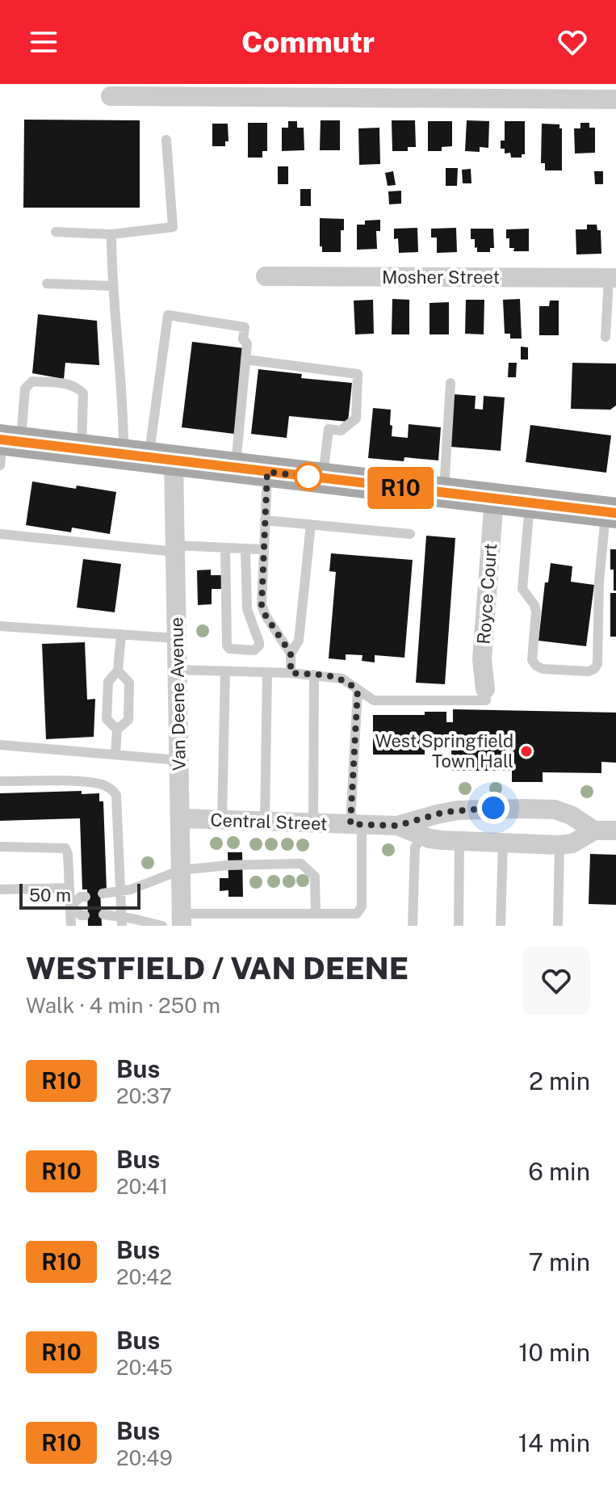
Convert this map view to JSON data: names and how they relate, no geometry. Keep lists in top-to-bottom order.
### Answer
{
  "streets": {
    "street": [
      "Mosher Street",
      "Royce Court",
      "Van Deene Avenue",
      "Central Street"
    ]
  },
  "crossings": [
    ["Van Deene Avenue", "Central Street"]
  ],
  "places": ["West Springfield Town Hall"],
  "lines": ["bus line R10"],
  "scale_bar": "50 m",
  "page": {
    "header": "Commutr",
    "on_map": "R10",
    "scale": "50 m",
    "heading": ["WESTFIELD / VAN DEENE", "Walk · 4 min · 250 m"],
    "list": [
      {
        "mark": "R10",
        "name": "Bus",
        "note": "20:37",
        "value": "2 min"
      },
      {
        "mark": "R10",
        "name": "Bus",
        "note": "20:41",
        "value": "6 min"
      },
      {
        "mark": "R10",
        "name": "Bus",
        "note": "20:42",
        "value": "7 min"
      },
      {
        "mark": "R10",
        "name": "Bus",
        "note": "20:45",
        "value": "10 min"
      },
      {
        "mark": "R10",
        "name": "Bus",
        "note": "20:49",
        "value": "14 min"
      }
    ]
  }
}
